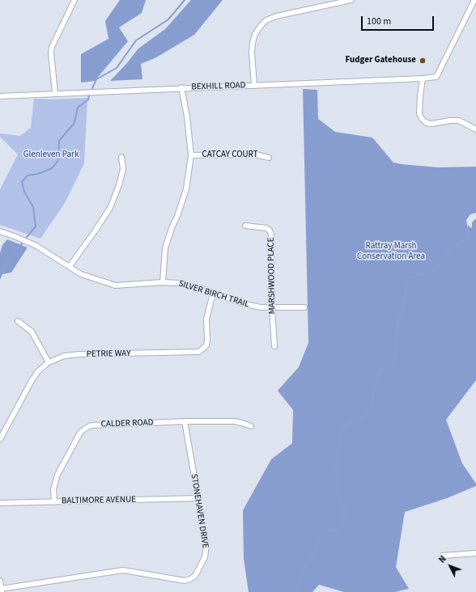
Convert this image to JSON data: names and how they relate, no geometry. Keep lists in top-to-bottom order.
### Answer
{
  "streets": {
    "street": [
      "BEXHILL ROAD",
      "CATCAY COURT",
      "MARSHWOOD PLACE",
      "SILVER BIRCH TRAIL",
      "PETRIE WAY",
      "CALDER ROAD",
      "BALTIMORE AVENUE",
      "STONEHAVEN DRIVE"
    ]
  },
  "crossings": [
    ["MARSHWOOD PLACE", "SILVER BIRCH TRAIL"],
    ["SILVER BIRCH TRAIL", "PETRIE WAY"],
    ["CALDER ROAD", "BALTIMORE AVENUE"],
    ["CALDER ROAD", "STONEHAVEN DRIVE"],
    ["BALTIMORE AVENUE", "STONEHAVEN DRIVE"]
  ],
  "parks": ["Glenleven Park", "Rattray Marsh Conservation Area"],
  "places": ["Fudger Gatehouse"],
  "scale_bar": "100 m",
  "north": "top left"
}
